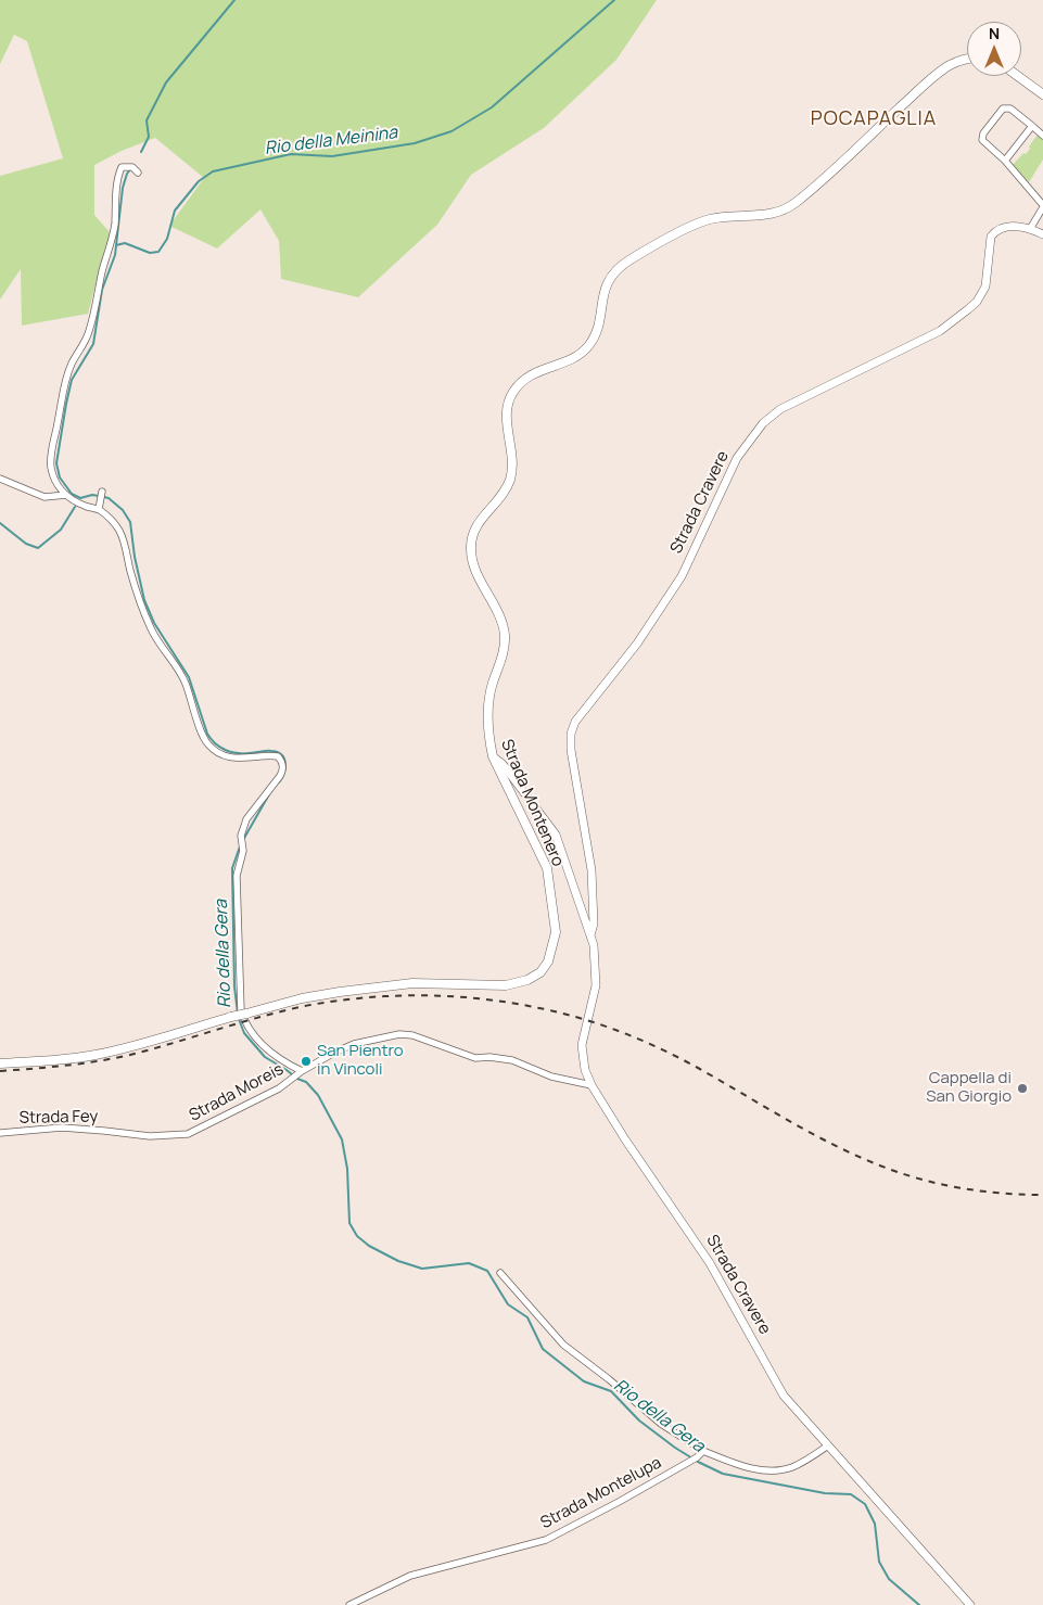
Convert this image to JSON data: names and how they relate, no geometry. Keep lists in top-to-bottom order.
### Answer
{
  "streets": {
    "main road": ["Strada Montenero"],
    "street": [
      "Strada Cravere",
      "Strada Moreis",
      "Strada Fey",
      "Strada Montelupa"
    ]
  },
  "crossings": [
    ["Strada Cravere", "Strada Montenero"],
    ["Strada Cravere", "Strada Moreis"],
    ["Strada Moreis", "Strada Fey"]
  ],
  "districts": ["POCAPAGLIA"],
  "water": ["Rio della Meinina", "Rio della Gera"],
  "places": ["San Pientro in Vincoli", "Cappella di San Giorgio"],
  "north": "top"
}
